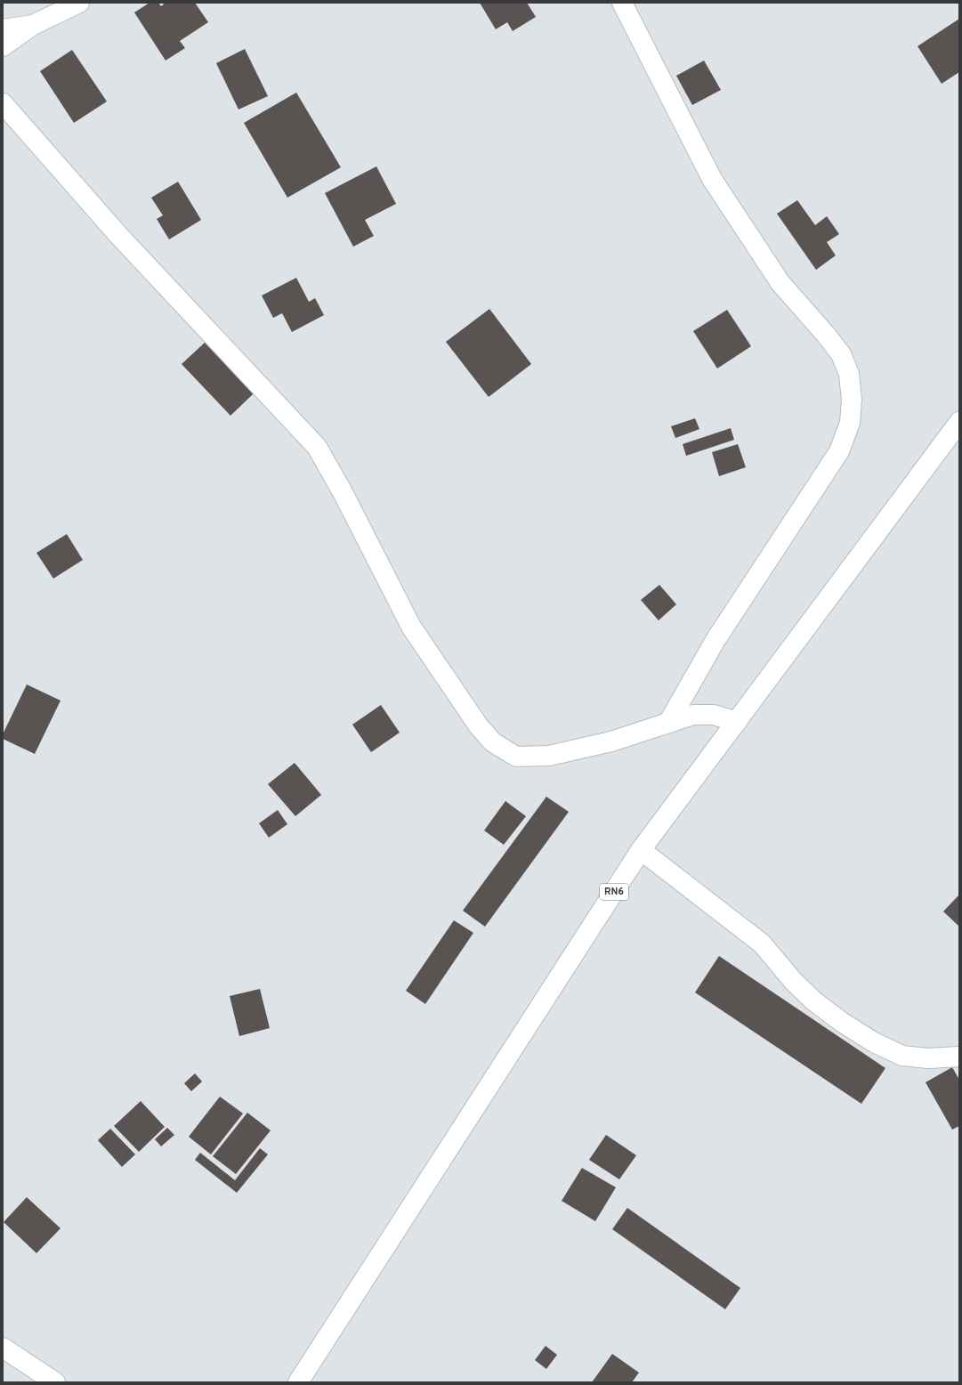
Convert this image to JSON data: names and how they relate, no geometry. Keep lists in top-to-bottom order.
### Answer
{
  "streets": {
    "main road": ["RN6"]
  }
}
